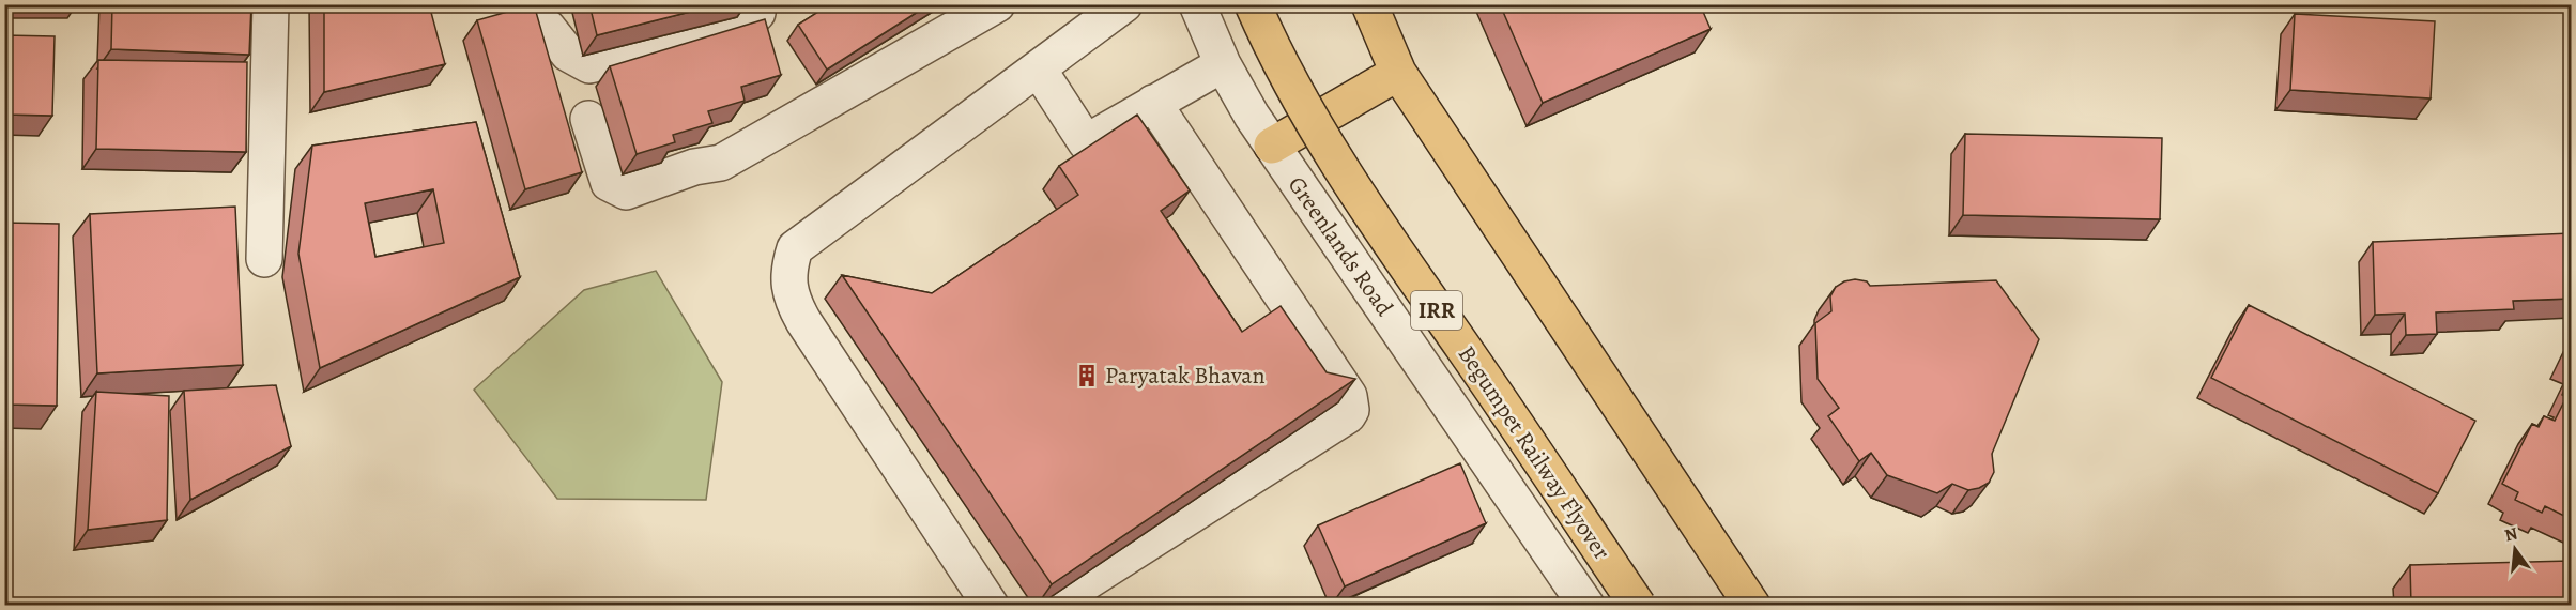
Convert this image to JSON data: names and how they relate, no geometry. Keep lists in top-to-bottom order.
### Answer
{
  "streets": {
    "main road": ["IRR", "Begumpet Railway Flyover"],
    "street": ["Greenlands Road"]
  },
  "places": {
    "building": ["Paryatak Bhavan"]
  },
  "north": "top"
}
